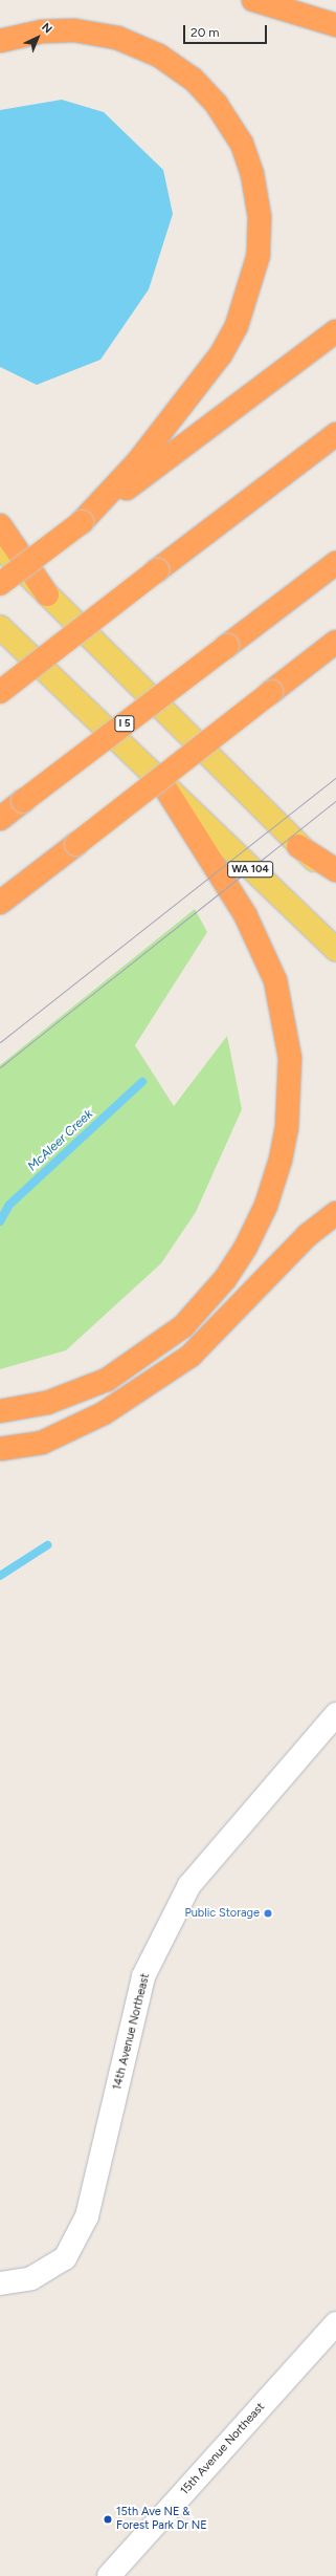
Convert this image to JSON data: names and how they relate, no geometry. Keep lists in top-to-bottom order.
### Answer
{
  "streets": {
    "highway": ["I 5"],
    "main road": ["WA 104"],
    "street": ["14th Avenue Northeast", "15th Avenue Northeast"]
  },
  "water": ["McAleer Creek"],
  "places": ["Public Storage", "15th Ave NE & Forest Park Dr NE"],
  "scale_bar": "20 m",
  "north": "top right"
}
